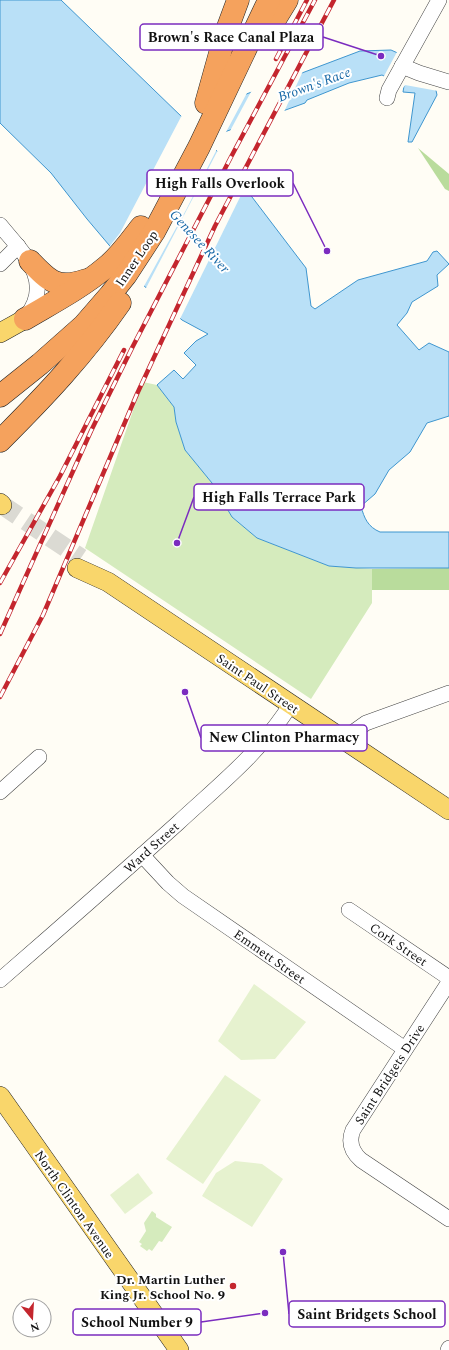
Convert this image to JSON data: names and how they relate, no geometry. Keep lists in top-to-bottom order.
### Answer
{
  "streets": {
    "highway": ["Inner Loop"],
    "main road": ["Saint Paul Street", "North Clinton Avenue"],
    "street": [
      "Ward Street",
      "Cork Street",
      "Emmett Street",
      "Saint Bridgets Drive"
    ]
  },
  "crossings": [
    ["Saint Paul Street", "Ward Street"],
    ["Ward Street", "Emmett Street"],
    ["Emmett Street", "Saint Bridgets Drive"]
  ],
  "water": ["Brown's Race", "Genesee River"],
  "places": [
    "Brown's Race Canal Plaza",
    "High Falls Overlook",
    "High Falls Terrace Park",
    "New Clinton Pharmacy",
    "Saint Bridgets School",
    "Dr. Martin Luther King Jr. School No. 9",
    "School Number 9"
  ],
  "north": "bottom"
}
